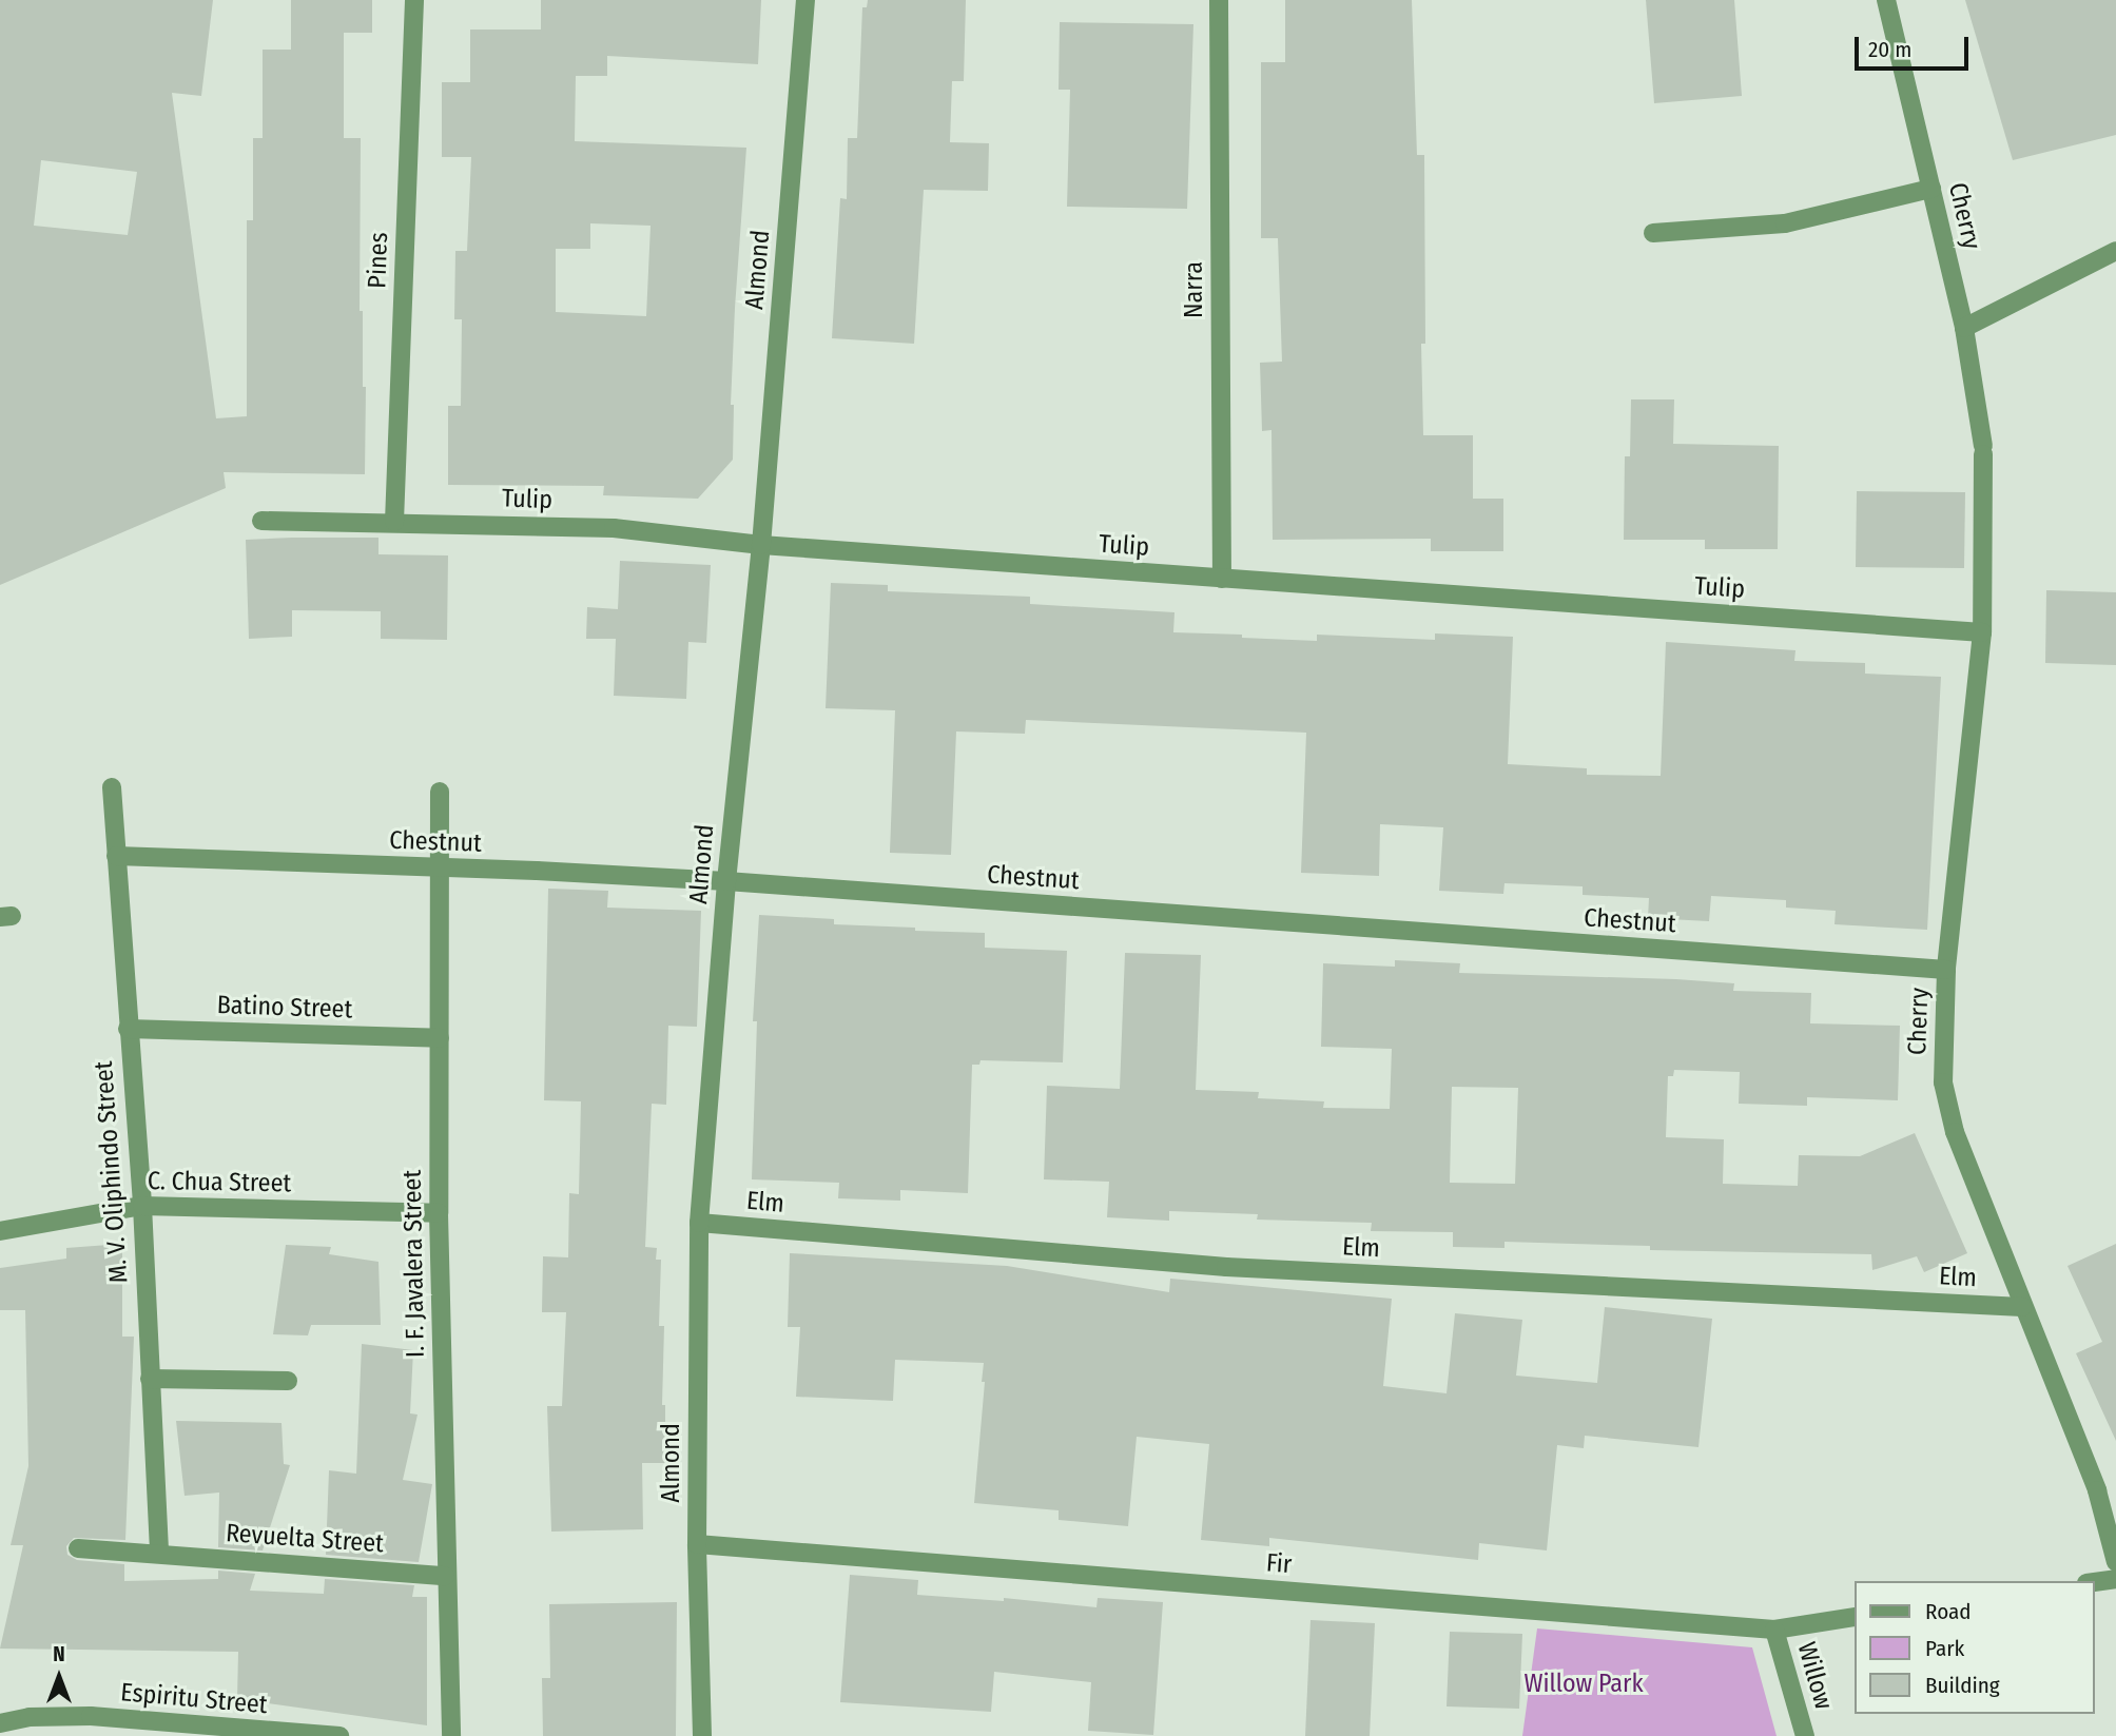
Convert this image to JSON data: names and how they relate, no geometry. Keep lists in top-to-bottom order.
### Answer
{
  "streets": {
    "street": [
      "Cherry",
      "Pines",
      "Almond",
      "Narra",
      "Tulip",
      "Chestnut",
      "Batino Street",
      "M. V. Oliphindo Street",
      "C. Chua Street",
      "Elm",
      "I. F. Javalera Street",
      "Revuelta Street",
      "Fir",
      "Willow",
      "Espiritu Street"
    ]
  },
  "crossings": [
    ["Cherry", "Tulip"],
    ["Cherry", "Chestnut"],
    ["Cherry", "Elm"],
    ["Pines", "Tulip"],
    ["Almond", "Tulip"],
    ["Almond", "Chestnut"],
    ["Almond", "Elm"],
    ["Almond", "Fir"],
    ["Narra", "Tulip"],
    ["Chestnut", "M. V. Oliphindo Street"],
    ["Chestnut", "I. F. Javalera Street"],
    ["Batino Street", "M. V. Oliphindo Street"],
    ["Batino Street", "I. F. Javalera Street"],
    ["M. V. Oliphindo Street", "C. Chua Street"],
    ["M. V. Oliphindo Street", "Revuelta Street"],
    ["C. Chua Street", "I. F. Javalera Street"],
    ["I. F. Javalera Street", "Revuelta Street"],
    ["Fir", "Willow"]
  ],
  "parks": ["Willow Park"],
  "legend": ["Road", "Park", "Building"],
  "scale_bar": "20 m",
  "north": "top"
}
